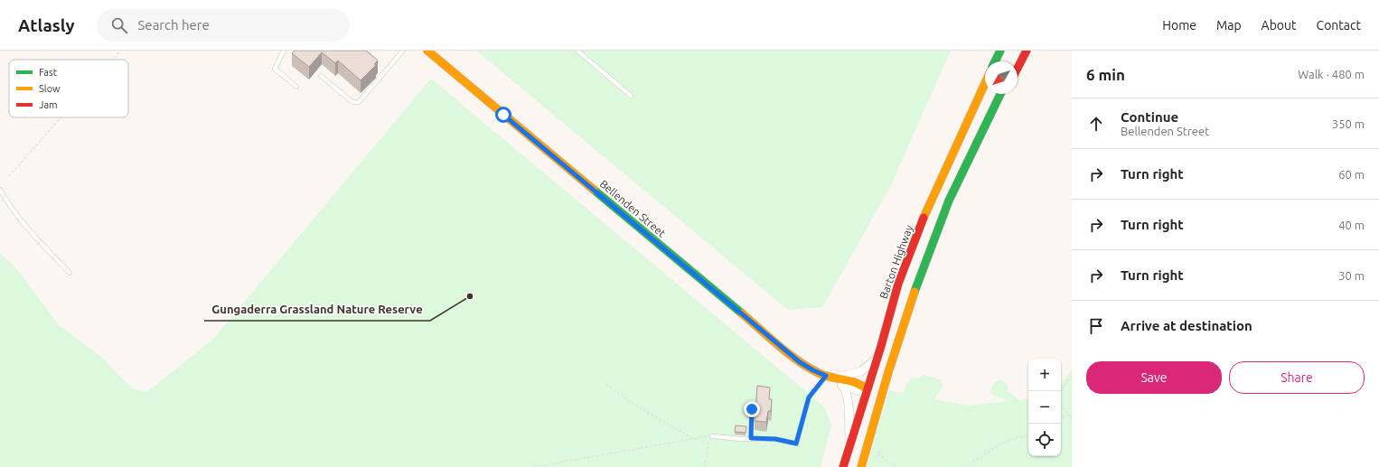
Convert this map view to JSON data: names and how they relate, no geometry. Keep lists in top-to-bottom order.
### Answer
{
  "streets": {
    "main road": ["Bellenden Street", "Barton Highway"]
  },
  "crossings": [
    ["Bellenden Street", "Barton Highway"]
  ],
  "places": ["Gungaderra Grassland Nature Reserve"],
  "legend": ["Fast", "Slow", "Jam"],
  "north": "bottom left",
  "page": {
    "header": "Atlasly",
    "search": "Search here",
    "nav": [
      "Home",
      "Map",
      "About",
      "Contact"
    ],
    "heading": ["6 min", "Walk · 480 m"],
    "list": [
      ["Continue", "Bellenden Street", "350 m"],
      ["Turn right", "60 m"],
      ["Turn right", "40 m"],
      ["Turn right", "30 m"],
      "Arrive at destination"
    ],
    "buttons": ["Save", "Share"],
    "map_buttons": ["+", "−"]
  }
}
